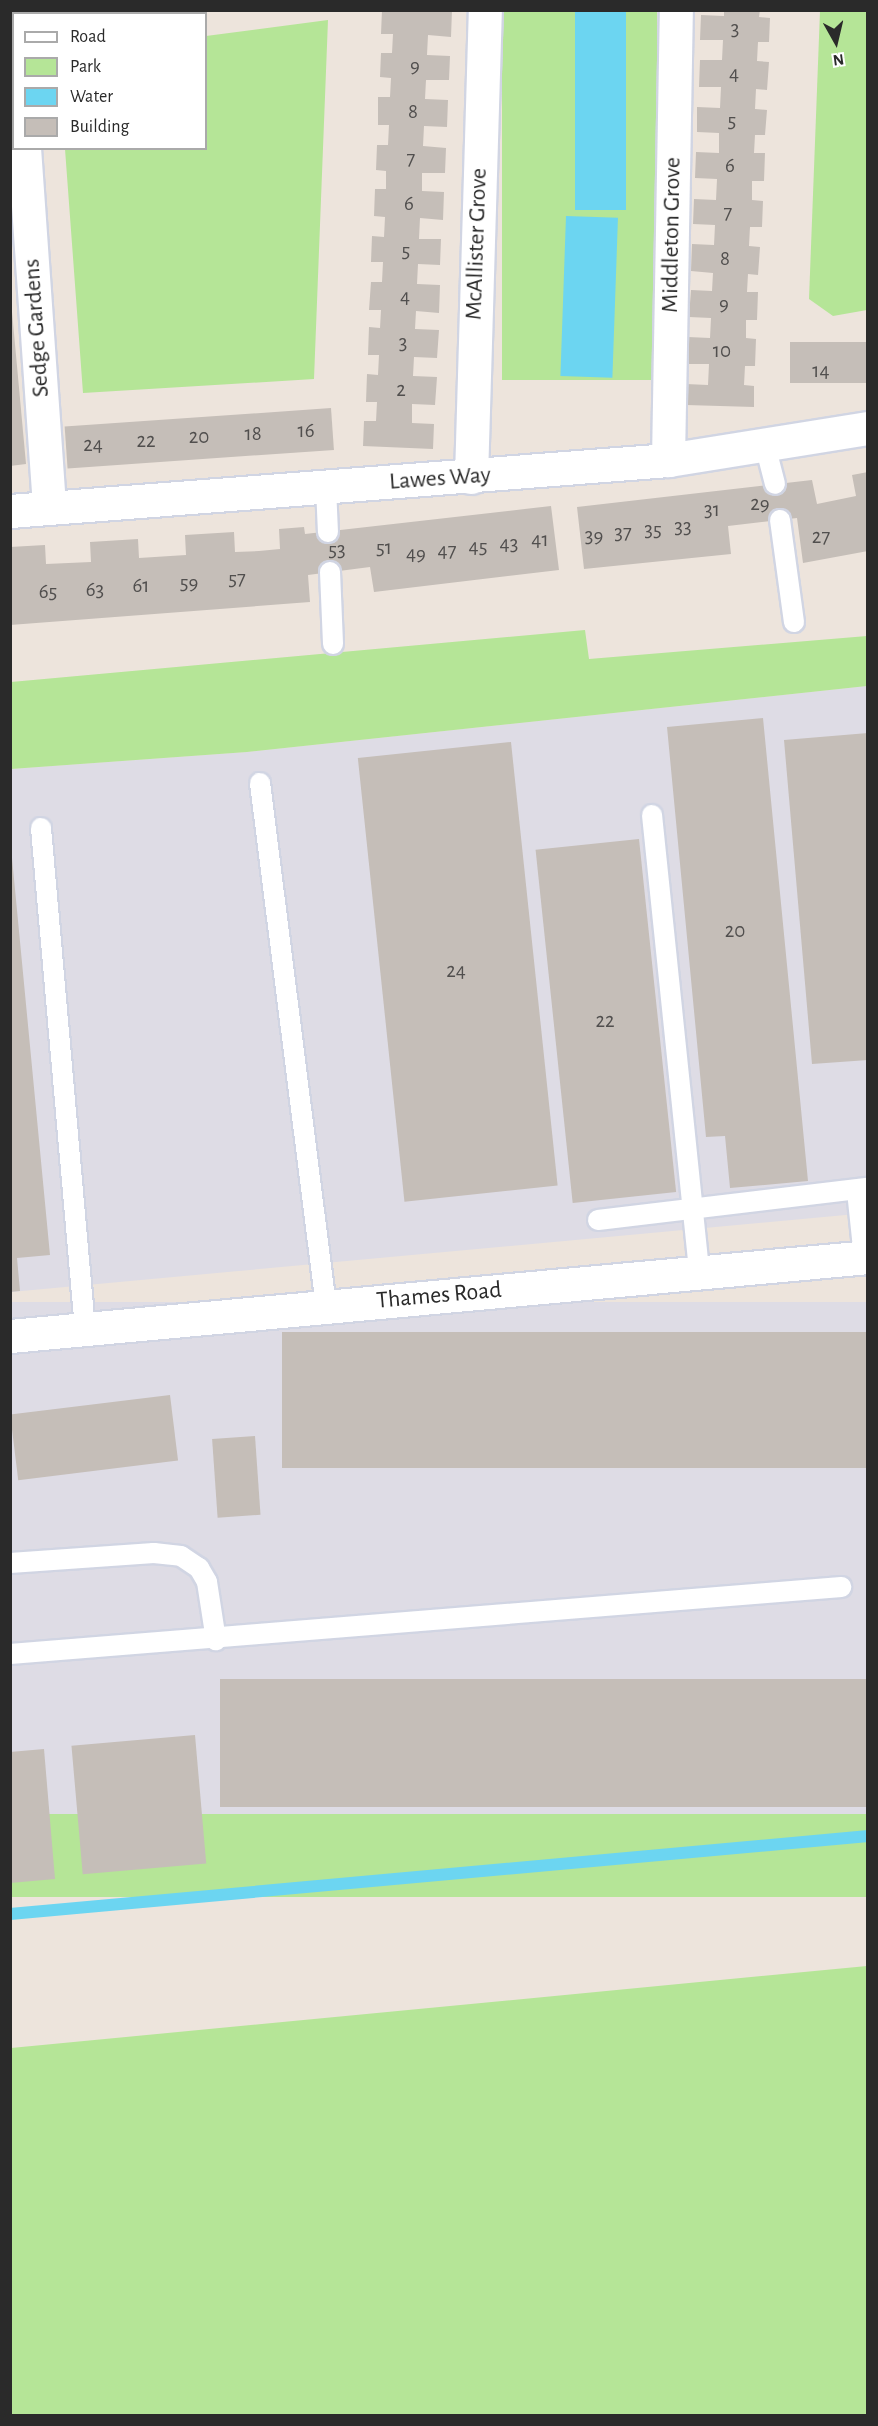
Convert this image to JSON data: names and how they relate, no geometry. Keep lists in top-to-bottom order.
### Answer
{
  "streets": {
    "street": [
      "Middleton Grove",
      "McAllister Grove",
      "Sedge Gardens",
      "Lawes Way",
      "Thames Road"
    ]
  },
  "crossings": [
    ["Middleton Grove", "Lawes Way"],
    ["McAllister Grove", "Lawes Way"],
    ["Sedge Gardens", "Lawes Way"]
  ],
  "house_numbers": [
    "3",
    "9",
    "4",
    "8",
    "5",
    "7",
    "6",
    "6",
    "7",
    "5",
    "8",
    "4",
    "9",
    "3",
    "10",
    "14",
    "2",
    "16",
    "18",
    "20",
    "22",
    "24",
    "29",
    "31",
    "33",
    "35",
    "37",
    "39",
    "27",
    "41",
    "43",
    "45",
    "51",
    "53",
    "47",
    "49",
    "57",
    "59",
    "61",
    "63",
    "65",
    "20",
    "24",
    "22"
  ],
  "legend": [
    "Road",
    "Park",
    "Water",
    "Building"
  ],
  "north": "bottom"
}
